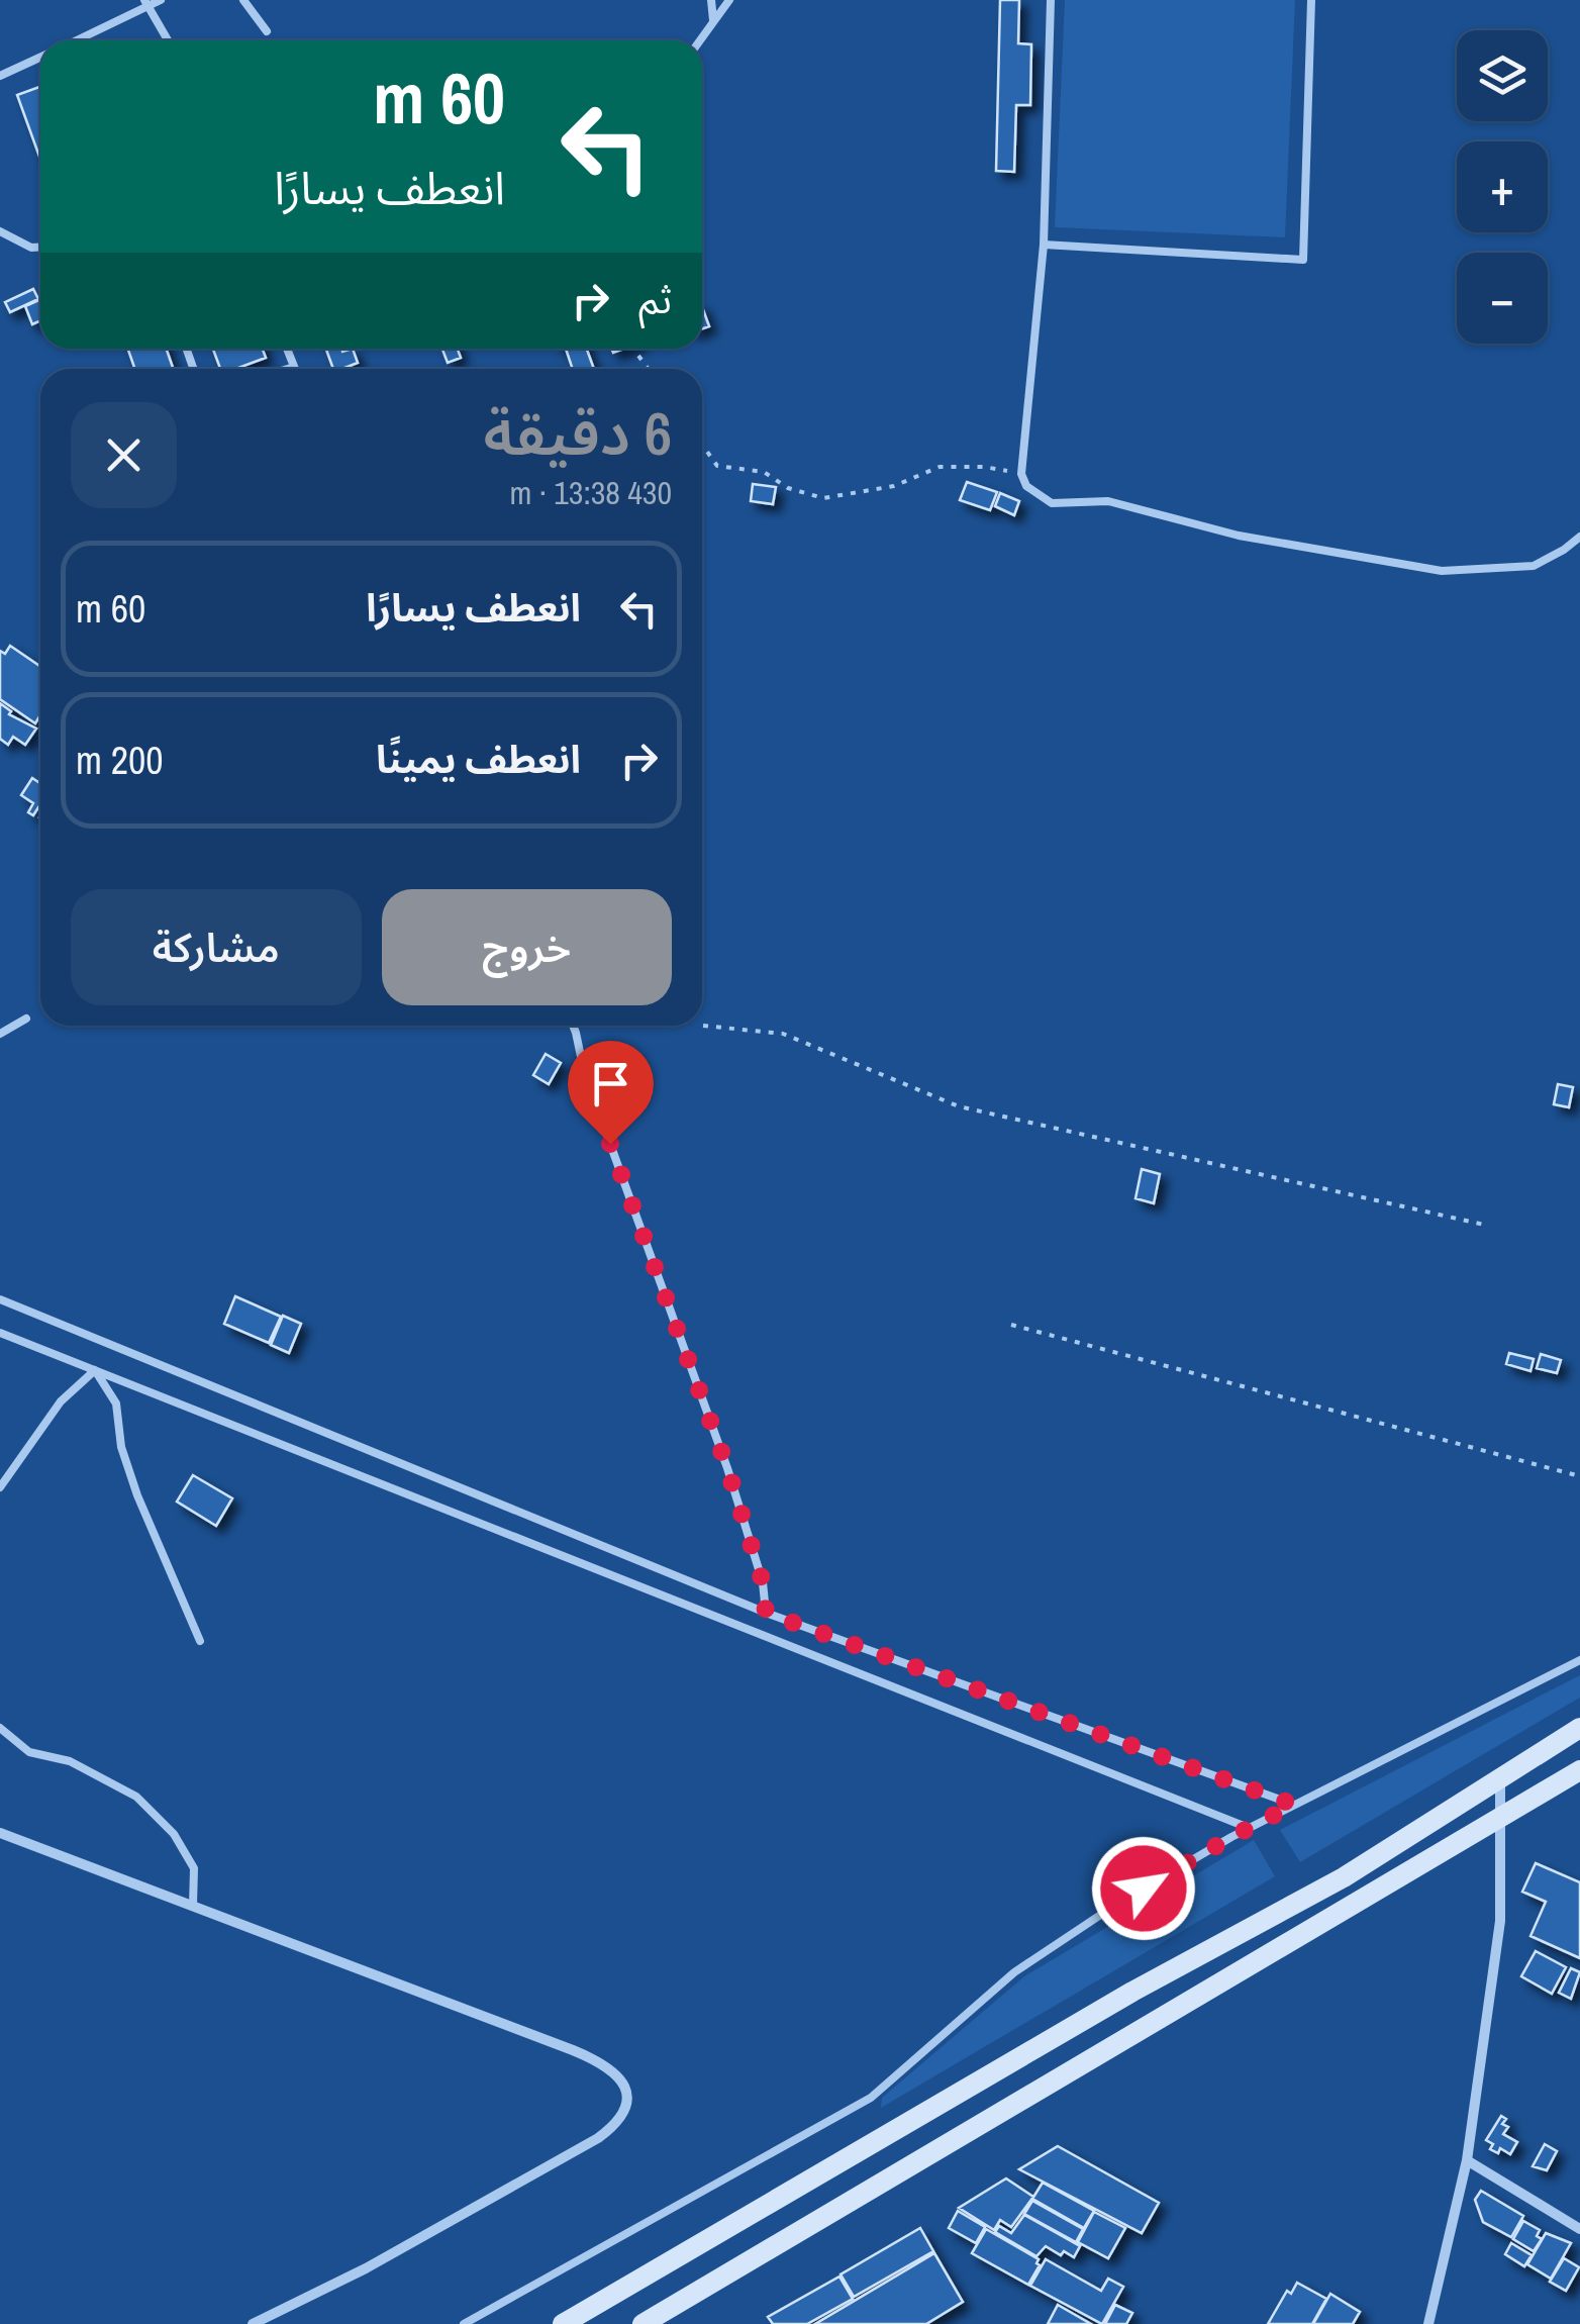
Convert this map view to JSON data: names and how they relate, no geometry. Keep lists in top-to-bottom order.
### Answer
{
  "page": {
    "map_buttons": ["+", "−"],
    "turn": ["60 m", "انعطف يسارًا"],
    "then": "ثم",
    "heading": ["6 دقيقة", "430 m · 13:38"],
    "list": [
      {
        "name": "انعطف يسارًا",
        "value": "60 m"
      },
      {
        "name": "انعطف يمينًا",
        "value": "200 m"
      }
    ],
    "buttons": ["خروج", "مشاركة"]
  }
}
